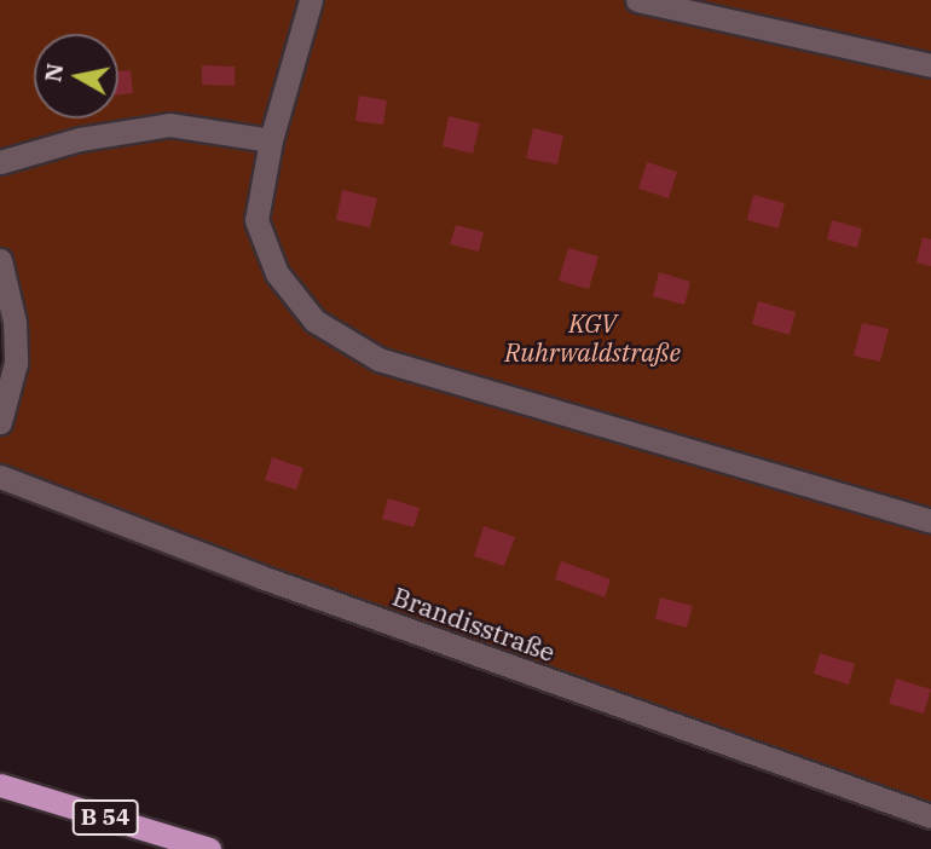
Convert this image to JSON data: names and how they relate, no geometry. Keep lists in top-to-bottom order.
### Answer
{
  "streets": {
    "highway": ["B 54"],
    "street": ["Brandisstraße"]
  },
  "parks": ["KGV Ruhrwaldstraße"],
  "north": "left"
}
